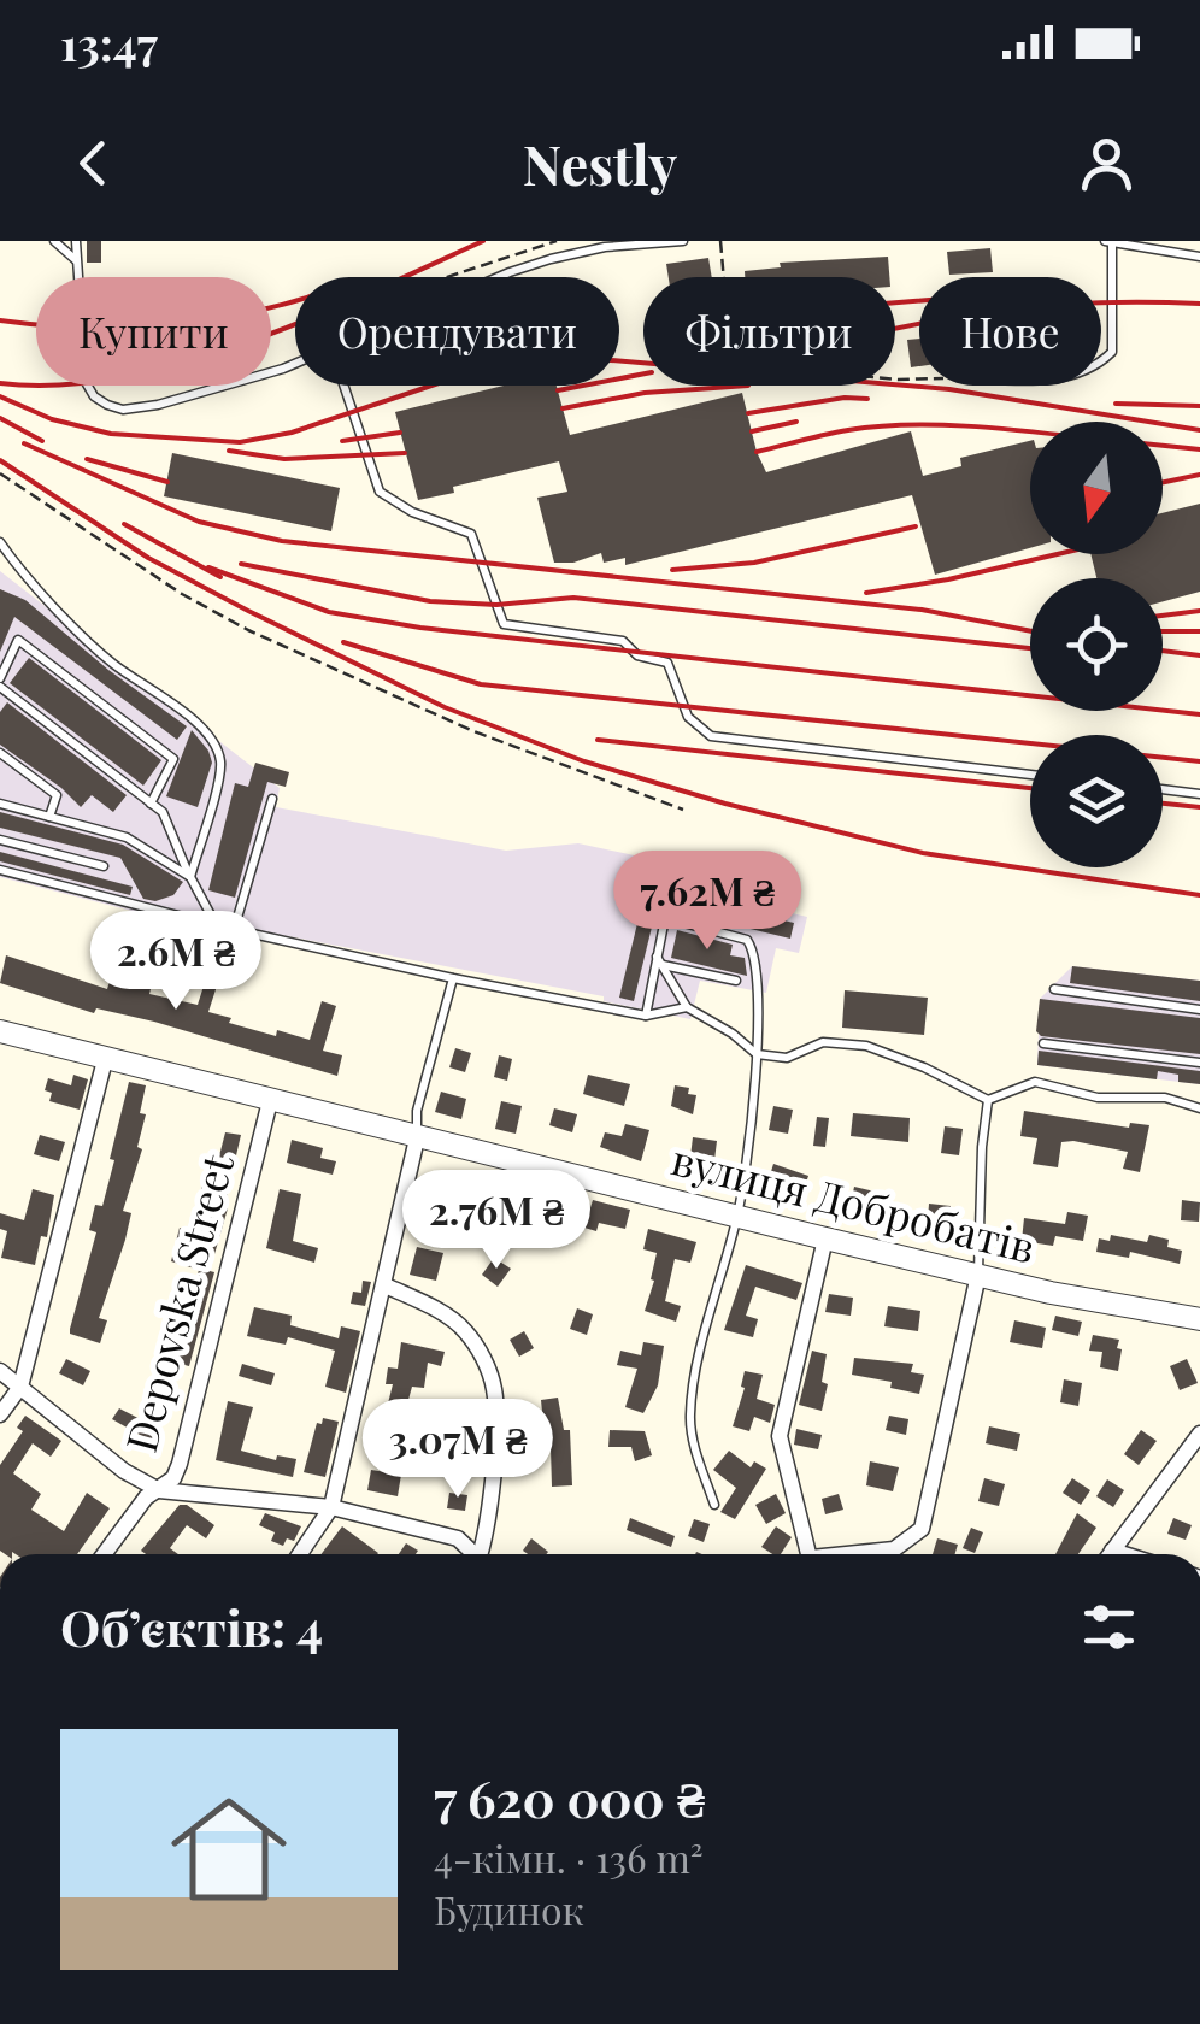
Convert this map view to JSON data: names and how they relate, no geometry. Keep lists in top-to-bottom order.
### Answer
{
  "streets": {
    "street": ["вулиця Добробатів", "Depovska Street"]
  },
  "crossings": [
    ["вулиця Добробатів", "Depovska Street"]
  ],
  "north": "bottom",
  "page": {
    "status": "13:47",
    "header": "Nestly",
    "chip": [
      "Купити",
      "Орендувати",
      "Фільтри",
      "Нове"
    ],
    "price": [
      "7.62M ₴",
      "2.6M ₴",
      "2.76M ₴",
      "3.07M ₴"
    ],
    "heading": "Об’єктів: 4",
    "list": [
      {
        "name": "7 620 000 ₴",
        "note": "4-кімн. · 136 m² · Будинок"
      }
    ]
  }
}
